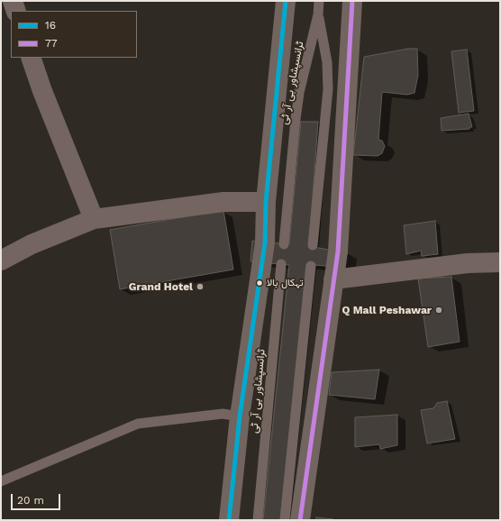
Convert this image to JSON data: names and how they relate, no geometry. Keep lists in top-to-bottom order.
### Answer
{
  "streets": {
    "lane": ["ٹرانسپشاور بی آر ٹی"]
  },
  "places": ["تہکال بالا", "Grand Hotel", "Q Mall Peshawar"],
  "lines": ["transit line 16", "transit line 77"],
  "legend": ["16", "77"],
  "scale_bar": "20 m"
}
